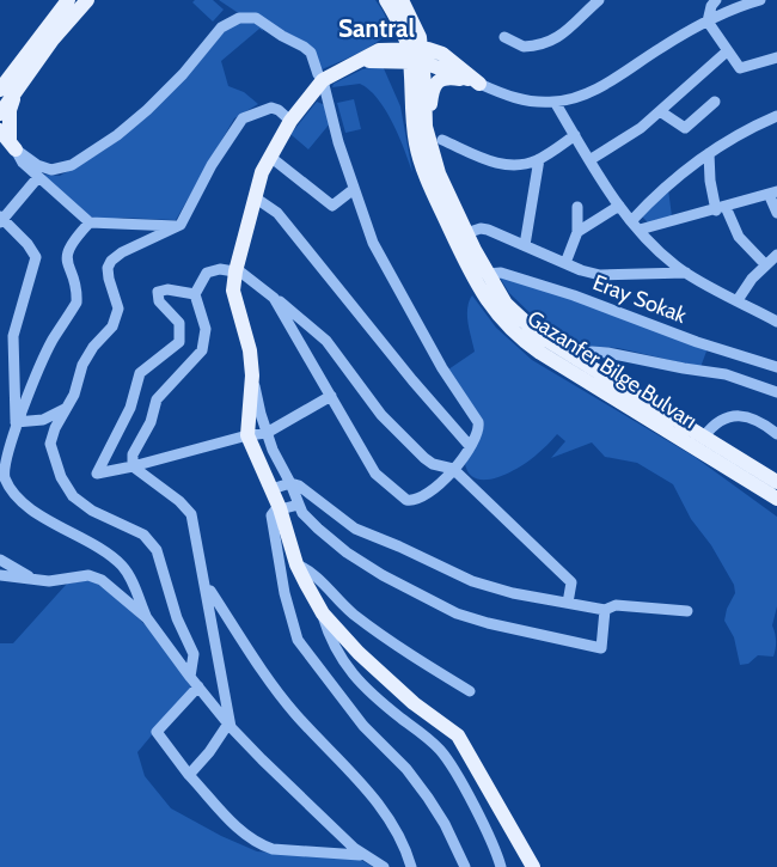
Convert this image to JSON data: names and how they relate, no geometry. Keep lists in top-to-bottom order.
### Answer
{
  "streets": {
    "main road": ["Gazanfer Bilge Bulvarı"],
    "street": ["Eray Sokak"]
  },
  "crossings": [
    ["Eray Sokak", "Gazanfer Bilge Bulvarı"]
  ],
  "districts": ["Santral"]
}
